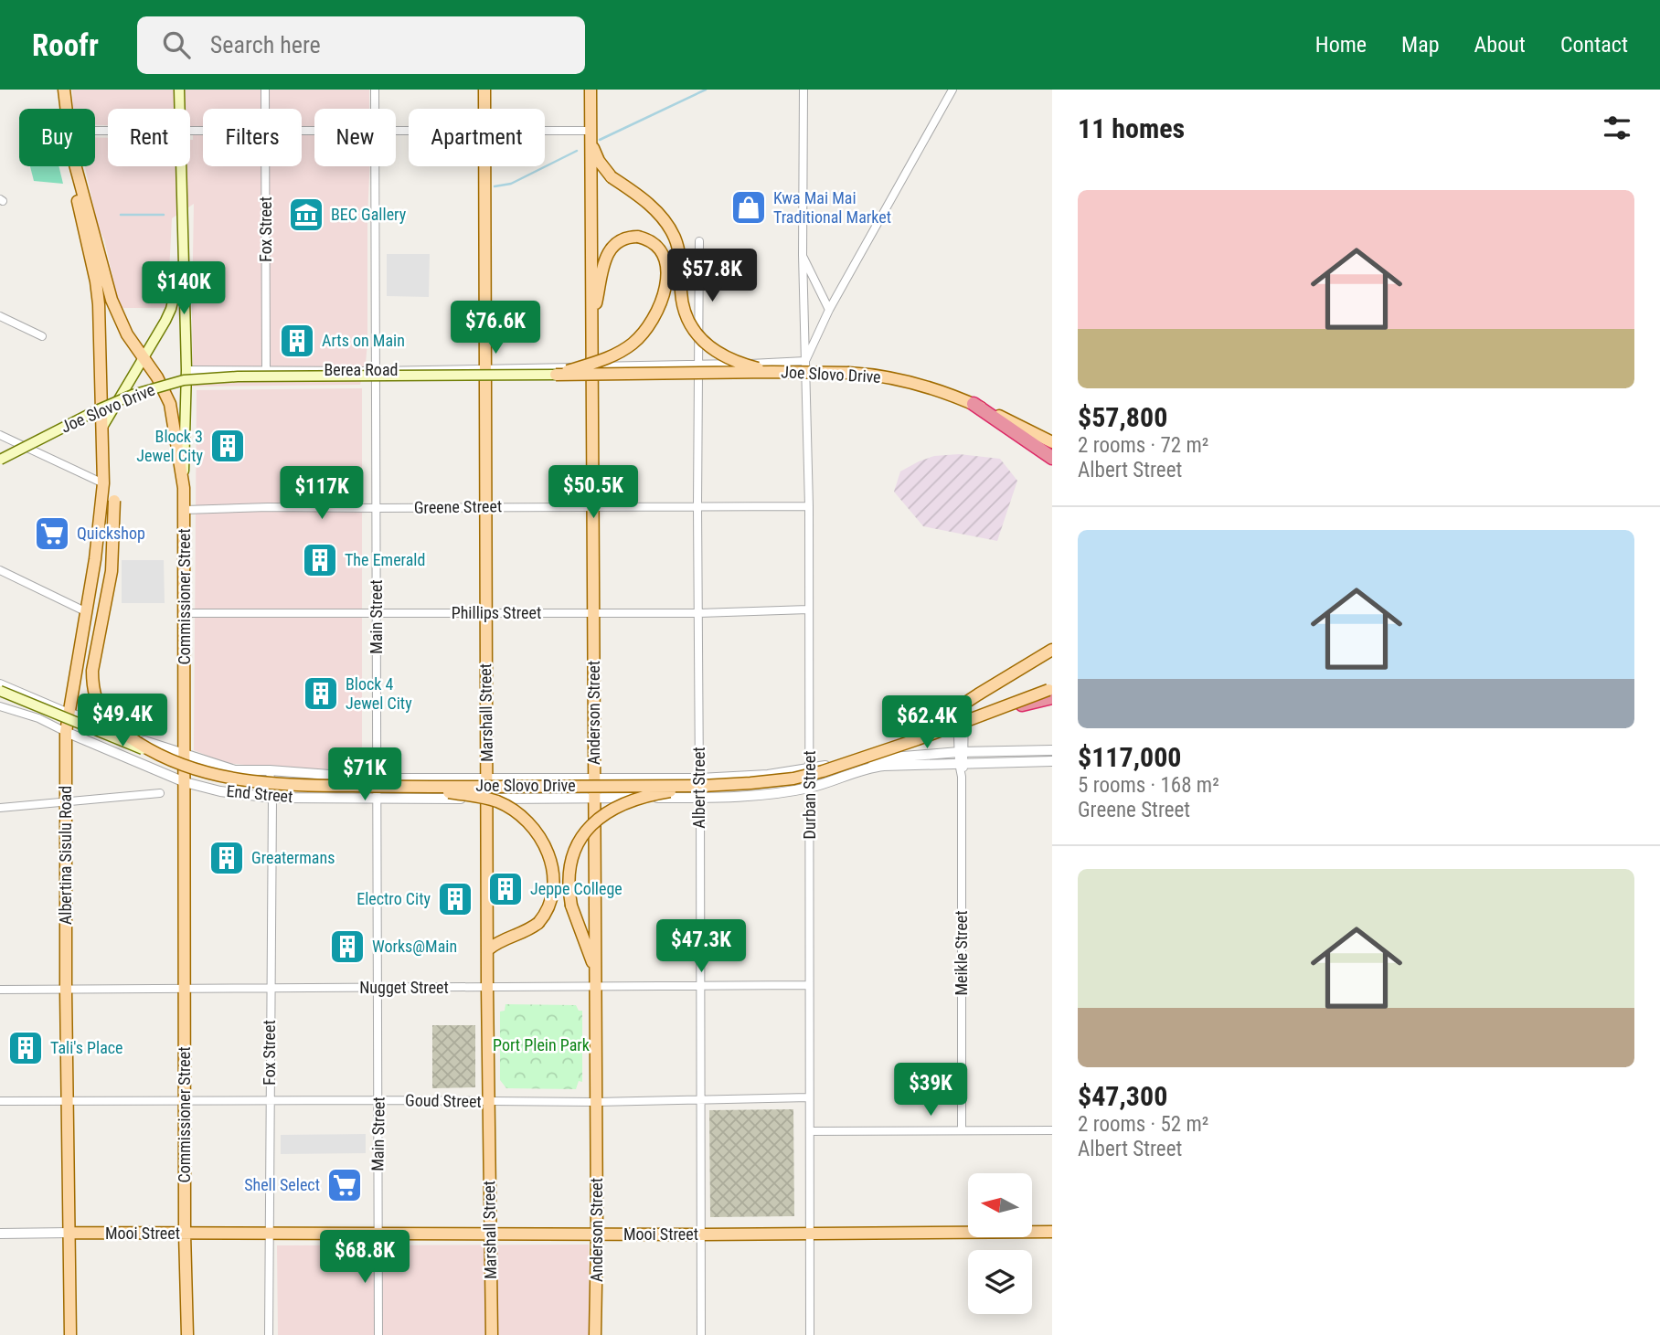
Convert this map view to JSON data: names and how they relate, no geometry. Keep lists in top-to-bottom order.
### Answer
{
  "streets": {
    "main road": [
      "Joe Slovo Drive",
      "Commissioner Street",
      "Marshall Street",
      "Anderson Street",
      "Albertina Sisulu Road",
      "Mooi Street"
    ],
    "street": [
      "Fox Street",
      "Berea Road",
      "Greene Street",
      "Phillips Street",
      "Main Street",
      "Albert Street",
      "End Street",
      "Durban Street",
      "Meikle Street",
      "Nugget Street",
      "Goud Street"
    ]
  },
  "crossings": [
    ["Fox Street", "Berea Road"],
    ["Fox Street", "End Street"],
    ["Fox Street", "Nugget Street"],
    ["Fox Street", "Goud Street"],
    ["Fox Street", "Mooi Street"],
    ["Berea Road", "Commissioner Street"],
    ["Berea Road", "Main Street"],
    ["Berea Road", "Marshall Street"],
    ["Berea Road", "Anderson Street"],
    ["Berea Road", "Albert Street"],
    ["Berea Road", "Durban Street"],
    ["Joe Slovo Drive", "Albert Street"],
    ["Joe Slovo Drive", "End Street"],
    ["Greene Street", "Commissioner Street"],
    ["Greene Street", "Main Street"],
    ["Greene Street", "Marshall Street"],
    ["Greene Street", "Anderson Street"],
    ["Greene Street", "Albert Street"],
    ["Greene Street", "Durban Street"],
    ["Commissioner Street", "Phillips Street"],
    ["Commissioner Street", "End Street"],
    ["Commissioner Street", "Albertina Sisulu Road"],
    ["Commissioner Street", "Nugget Street"],
    ["Commissioner Street", "Goud Street"],
    ["Commissioner Street", "Mooi Street"],
    ["Phillips Street", "Main Street"],
    ["Phillips Street", "Marshall Street"],
    ["Phillips Street", "Anderson Street"],
    ["Phillips Street", "Albert Street"],
    ["Phillips Street", "Durban Street"],
    ["Main Street", "End Street"],
    ["Main Street", "Nugget Street"],
    ["Main Street", "Goud Street"],
    ["Main Street", "Mooi Street"],
    ["Marshall Street", "End Street"],
    ["Marshall Street", "Nugget Street"],
    ["Marshall Street", "Goud Street"],
    ["Marshall Street", "Mooi Street"],
    ["Anderson Street", "End Street"],
    ["Anderson Street", "Nugget Street"],
    ["Anderson Street", "Goud Street"],
    ["Anderson Street", "Mooi Street"],
    ["Albert Street", "End Street"],
    ["Albert Street", "Nugget Street"],
    ["Albert Street", "Goud Street"],
    ["Albert Street", "Mooi Street"],
    ["End Street", "Durban Street"],
    ["End Street", "Albertina Sisulu Road"],
    ["End Street", "Meikle Street"],
    ["Durban Street", "Nugget Street"],
    ["Durban Street", "Goud Street"],
    ["Durban Street", "Mooi Street"],
    ["Albertina Sisulu Road", "Nugget Street"],
    ["Albertina Sisulu Road", "Goud Street"],
    ["Albertina Sisulu Road", "Mooi Street"]
  ],
  "parks": ["Port Plein Park"],
  "places": {
    "shop": ["Kwa Mai Mai Traditional Market"],
    "museum": ["BEC Gallery"],
    "building": [
      "Arts on Main",
      "Block 3 Jewel City",
      "The Emerald",
      "Block 4 Jewel City",
      "Greatermans",
      "Jeppe College",
      "Electro City",
      "Works@Main",
      "Tali's Place"
    ],
    "supermarket": ["Quickshop", "Shell Select"]
  },
  "north": "left",
  "page": {
    "header": "Roofr",
    "search": "Search here",
    "nav": [
      "Home",
      "Map",
      "About",
      "Contact"
    ],
    "heading": "11 homes",
    "chip": [
      "Buy",
      "Rent",
      "Filters",
      "New",
      "Apartment"
    ],
    "list": [
      {
        "name": "$57,800",
        "note": "2 rooms · 72 m² · Albert Street"
      },
      {
        "name": "$117,000",
        "note": "5 rooms · 168 m² · Greene Street"
      },
      {
        "name": "$47,300",
        "note": "2 rooms · 52 m² · Albert Street"
      }
    ],
    "price": [
      "$57.8K",
      "$140K",
      "$76.6K",
      "$50.5K",
      "$117K",
      "$49.4K",
      "$62.4K",
      "$71K",
      "$47.3K",
      "$39K",
      "$68.8K"
    ]
  }
}
